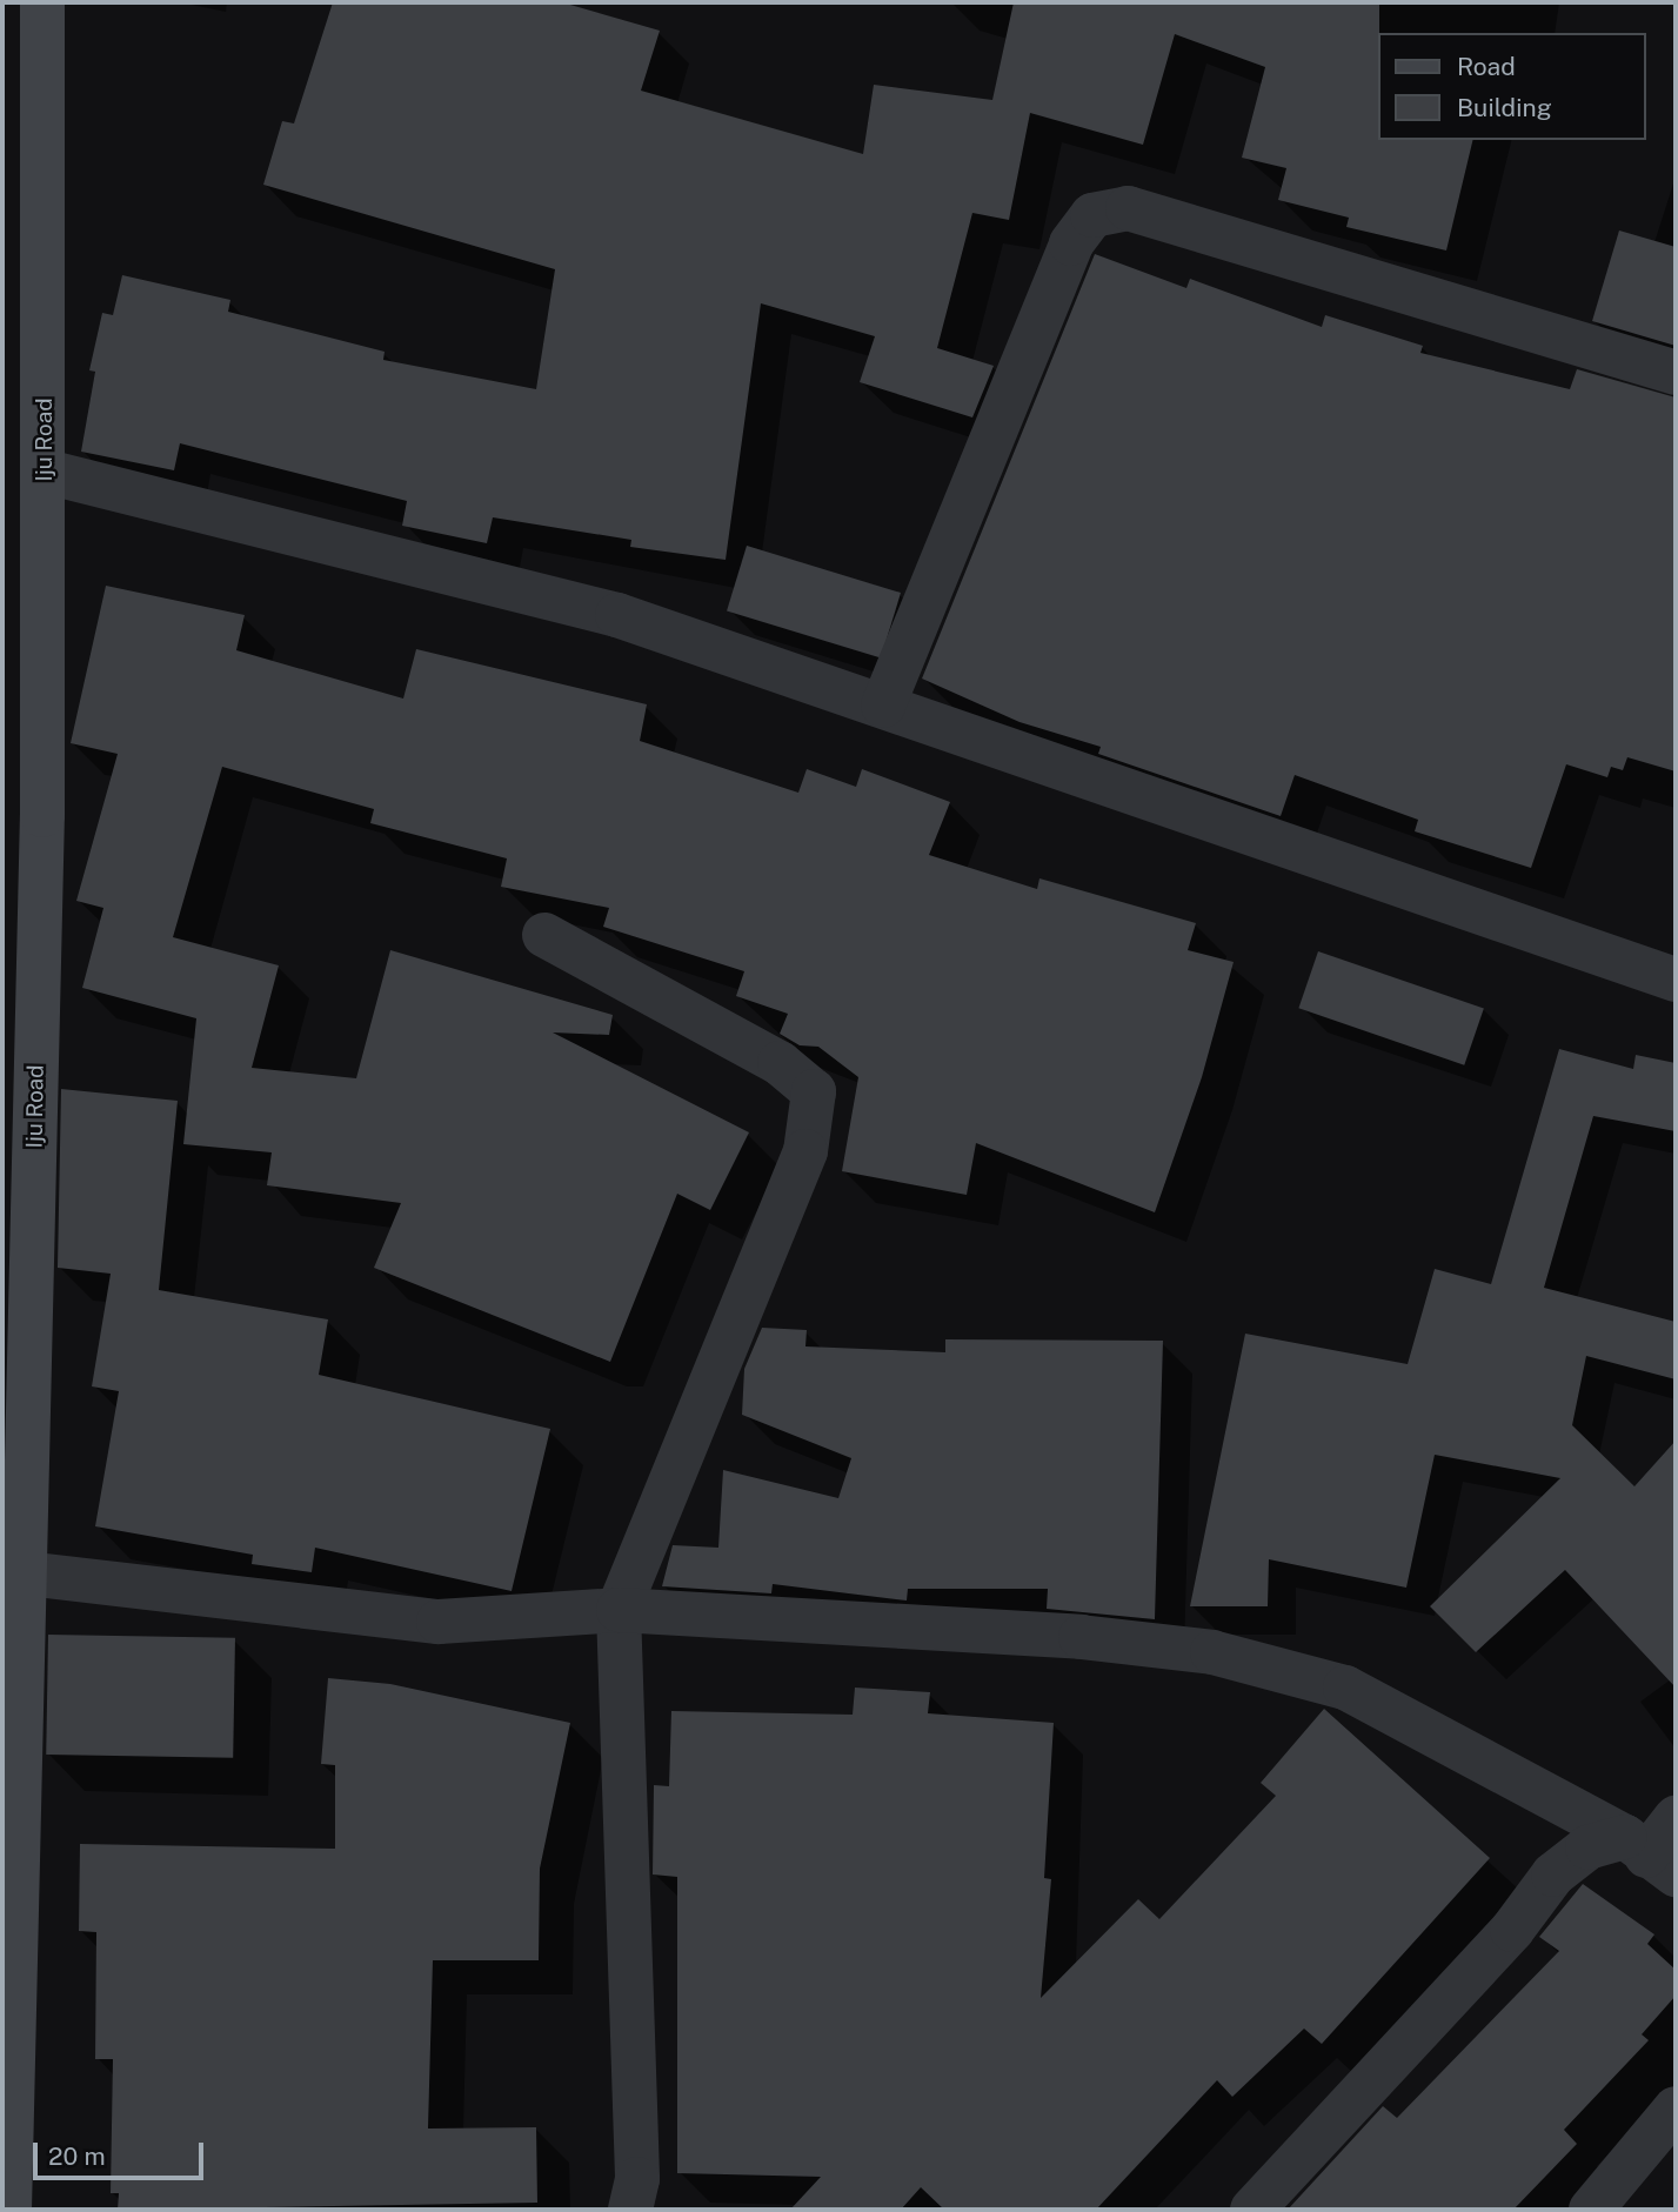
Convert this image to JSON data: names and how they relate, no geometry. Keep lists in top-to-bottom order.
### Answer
{
  "streets": {
    "main road": ["Iju Road"]
  },
  "legend": ["Road", "Building"],
  "scale_bar": "20 m"
}
